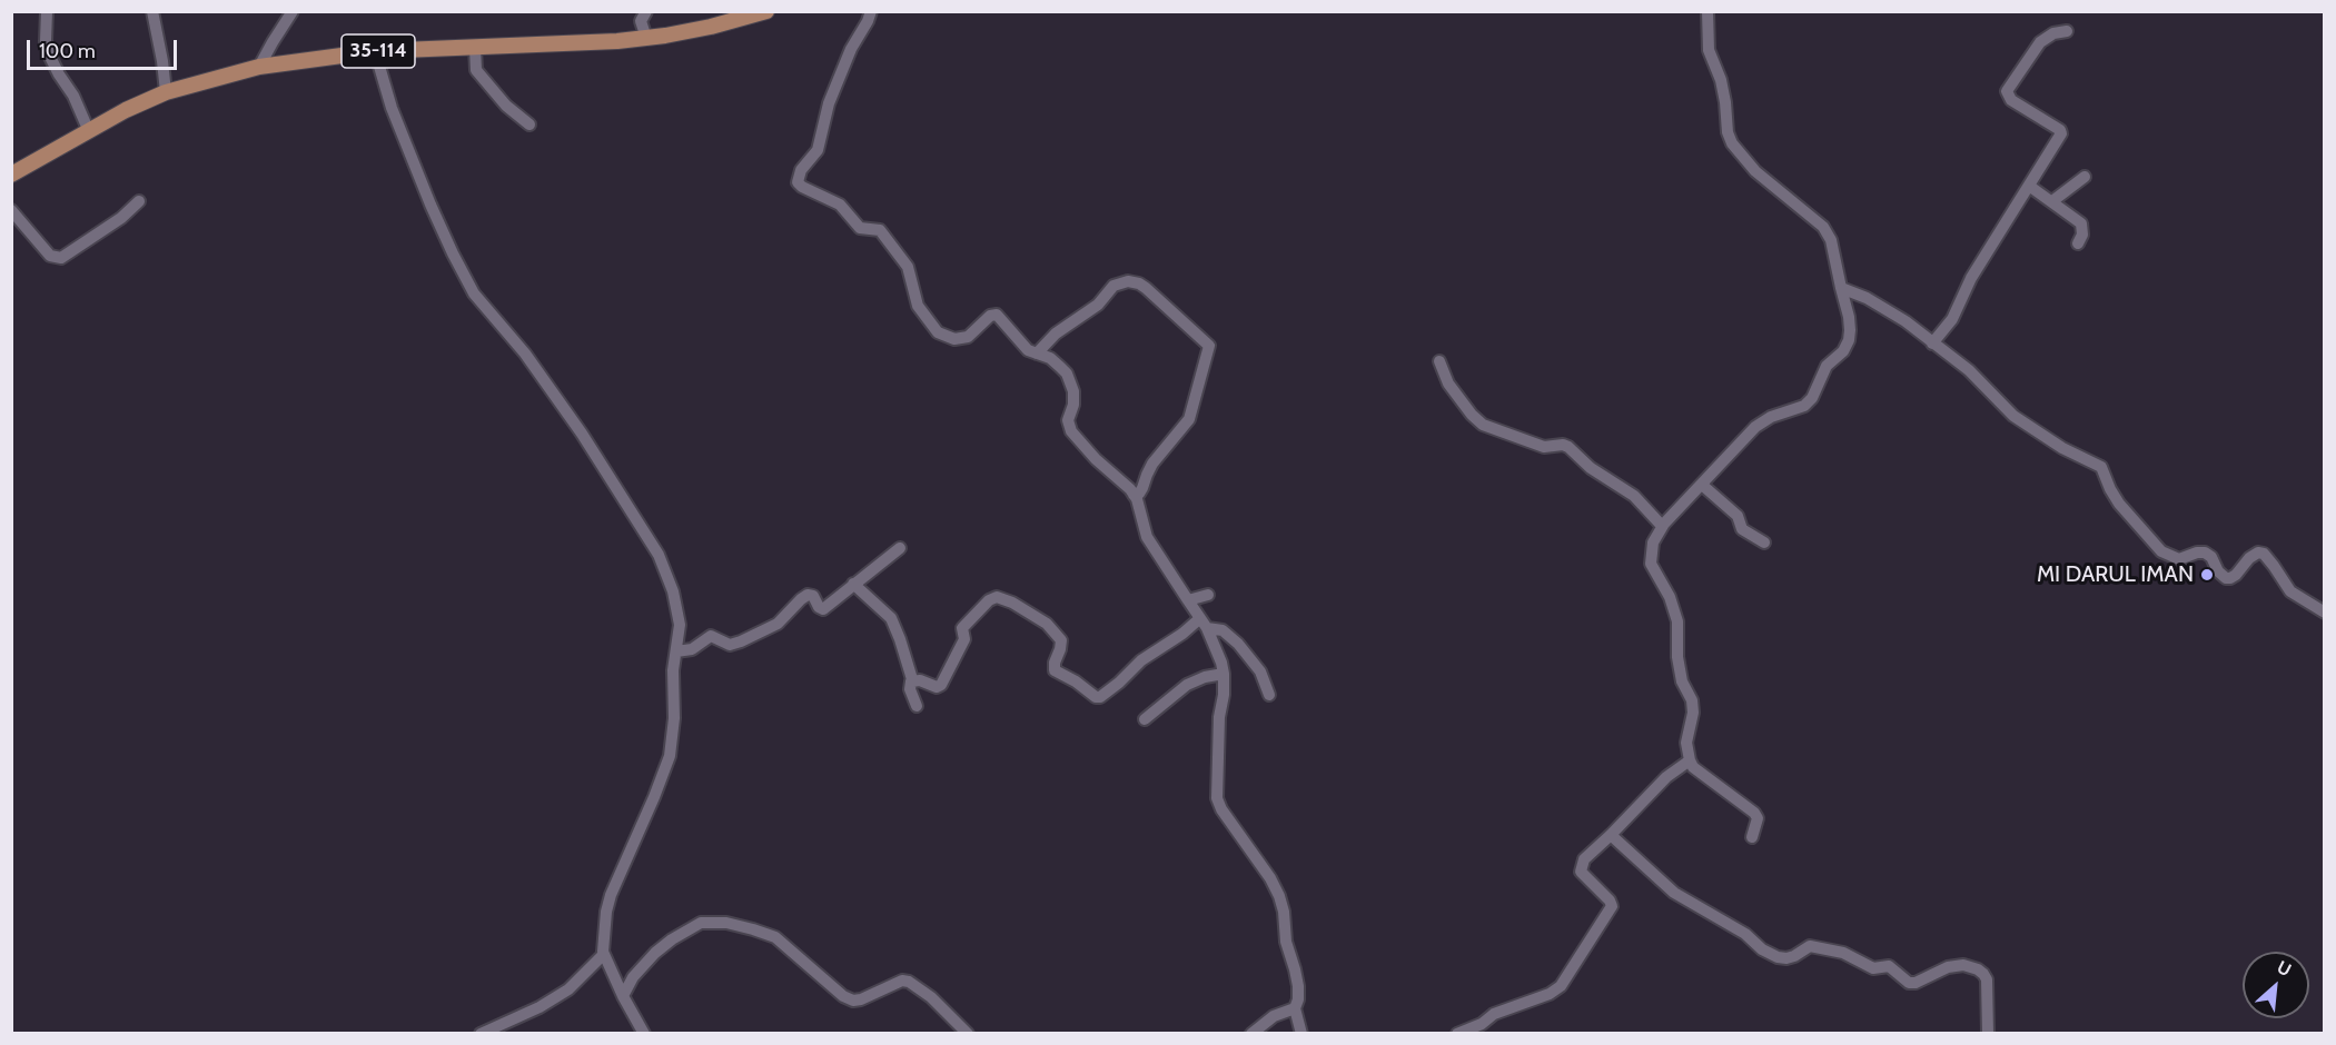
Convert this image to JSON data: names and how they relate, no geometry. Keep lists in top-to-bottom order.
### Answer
{
  "streets": {
    "main road": ["35-114"]
  },
  "places": ["MI DARUL IMAN"],
  "scale_bar": "100 m",
  "north": "top right"
}
